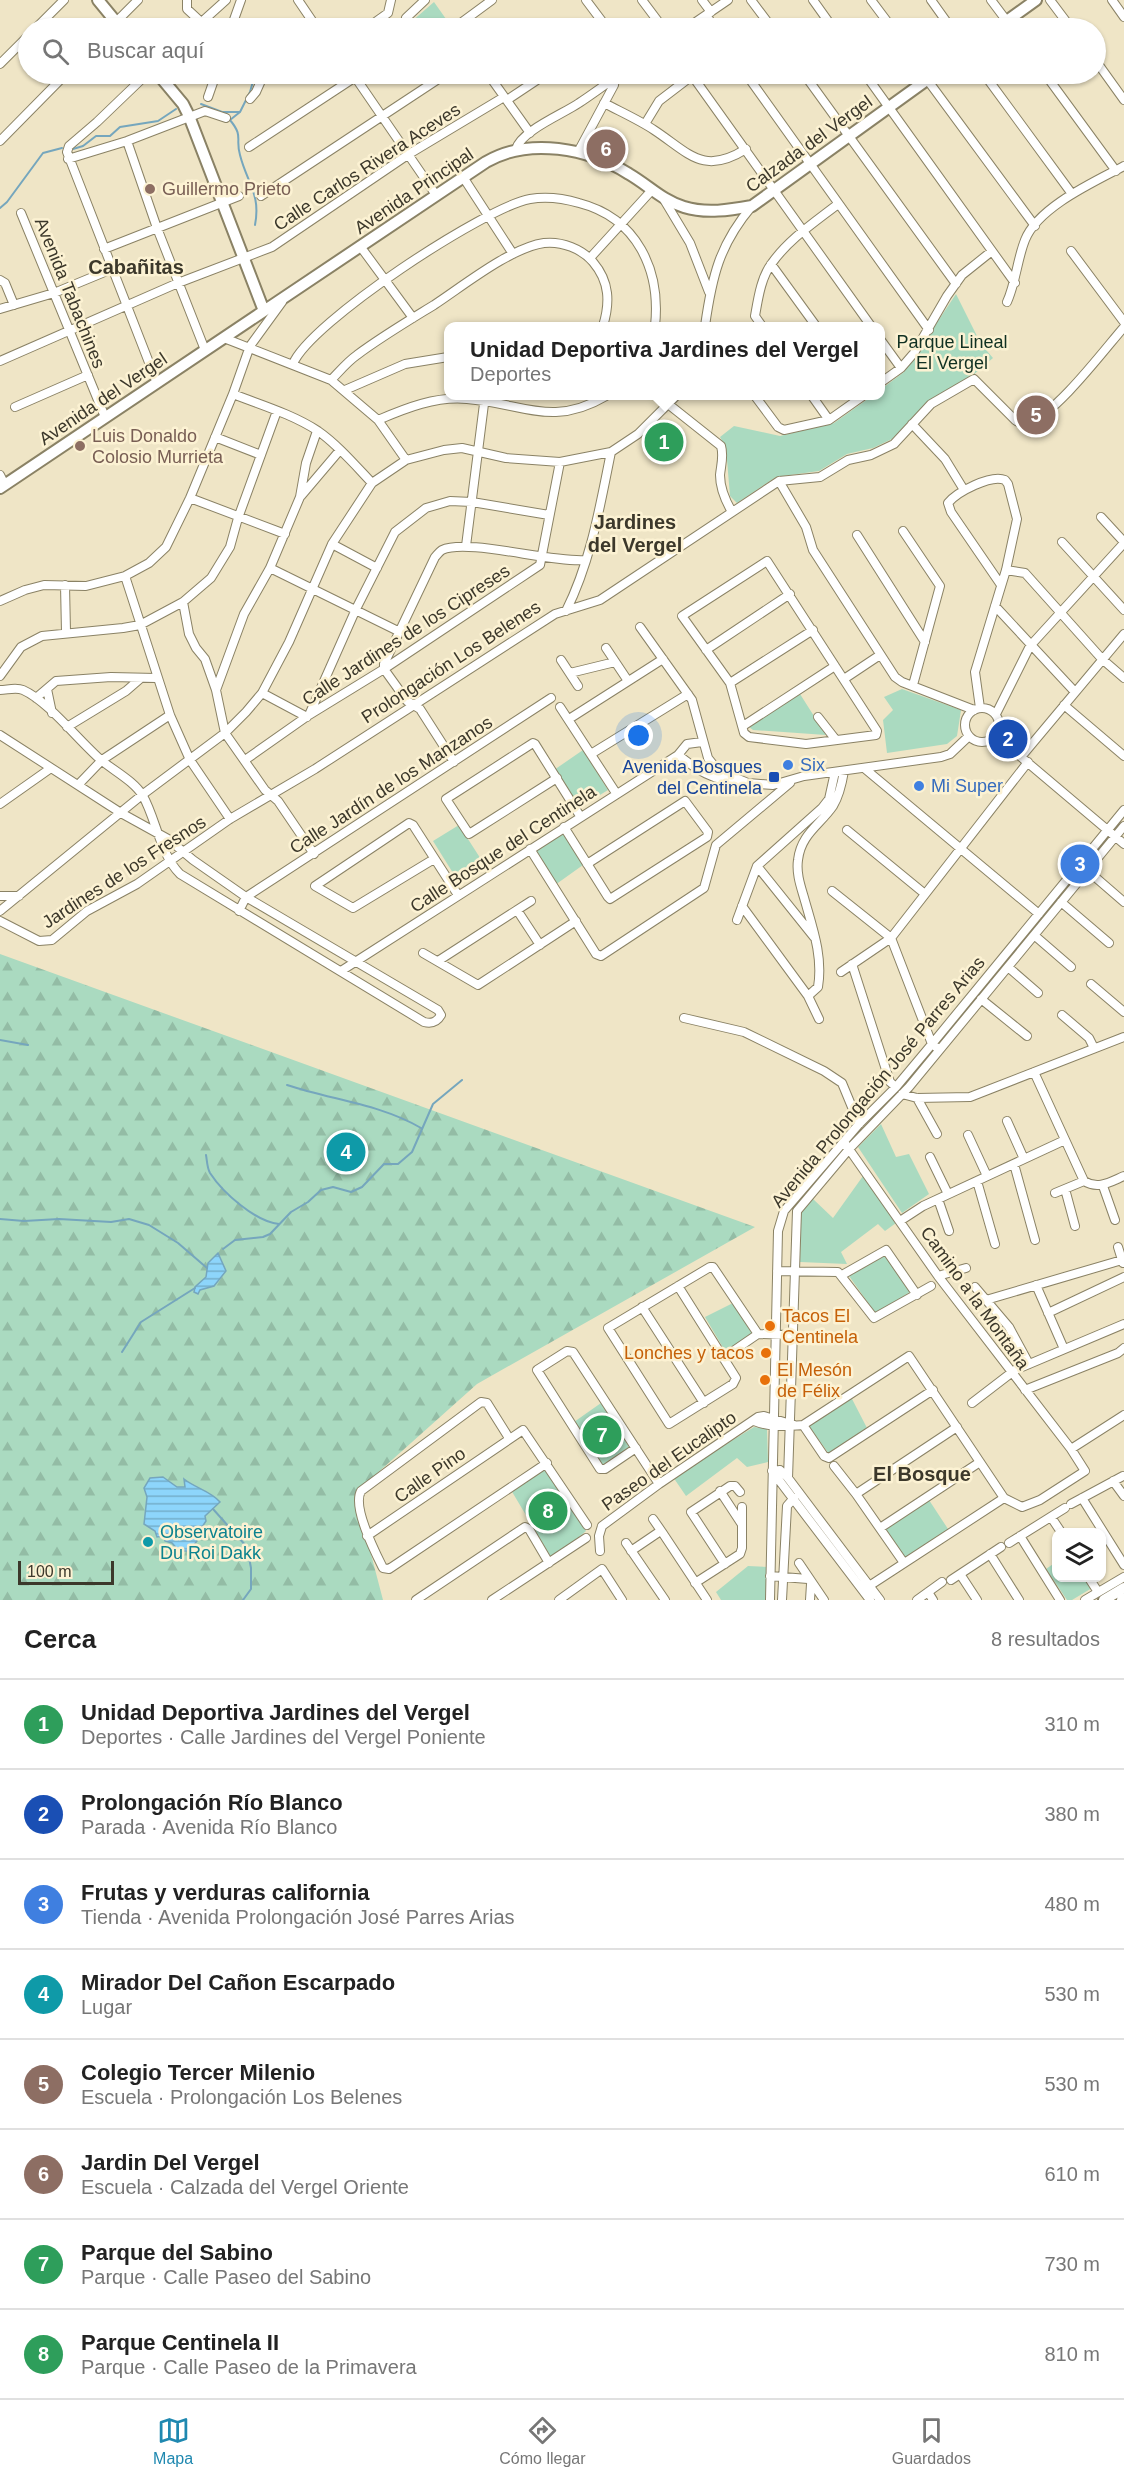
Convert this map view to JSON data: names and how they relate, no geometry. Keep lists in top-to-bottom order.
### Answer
{
  "streets": {
    "street": [
      "Calzada del Vergel",
      "Calle Carlos Rivera Aceves",
      "Avenida Principal",
      "Avenida Tabachines",
      "Avenida del Vergel",
      "Calle Jardines de los Cipreses",
      "Prolongación Los Belenes",
      "Calle Jardín de los Manzanos",
      "Calle Bosque del Centinela",
      "Jardines de los Fresnos",
      "Avenida Prolongación José Parres Arias",
      "Camino a la Montaña",
      "Paseo del Eucalipto",
      "Calle Pino"
    ]
  },
  "crossings": [
    ["Calle Carlos Rivera Aceves", "Avenida Tabachines"],
    ["Avenida Principal", "Avenida del Vergel"],
    ["Avenida Tabachines", "Avenida del Vergel"],
    ["Prolongación Los Belenes", "Jardines de los Fresnos"],
    ["Avenida Prolongación José Parres Arias", "Camino a la Montaña"],
    ["Avenida Prolongación José Parres Arias", "Paseo del Eucalipto"]
  ],
  "districts": ["Cabañitas", "Jardines del Vergel", "El Bosque"],
  "parks": ["Parque Lineal El Vergel"],
  "places": {
    "other": [
      "Guillermo Prieto",
      "Luis Donaldo Colosio Murrieta",
      "Six",
      "Mi Super",
      "Tacos El Centinela",
      "Lonches y tacos",
      "El Mesón de Félix",
      "Observatoire Du Roi Dakk"
    ],
    "transit": ["Avenida Bosques del Centinela"]
  },
  "scale_bar": "100 m",
  "page": {
    "search": "Buscar aquí",
    "pins": [
      "6",
      "5",
      "1",
      "2",
      "3",
      "4",
      "7",
      "8"
    ],
    "popup": ["Unidad Deportiva Jardines del Vergel", "Deportes"],
    "scale": "100 m",
    "heading": ["Cerca", "8 resultados"],
    "list": [
      {
        "mark": "1",
        "name": "Unidad Deportiva Jardines del Vergel",
        "note": "Deportes · Calle Jardines del Vergel Poniente",
        "value": "310 m"
      },
      {
        "mark": "2",
        "name": "Prolongación Río Blanco",
        "note": "Parada · Avenida Río Blanco",
        "value": "380 m"
      },
      {
        "mark": "3",
        "name": "Frutas y verduras california",
        "note": "Tienda · Avenida Prolongación José Parres Arias",
        "value": "480 m"
      },
      {
        "mark": "4",
        "name": "Mirador Del Cañon Escarpado",
        "note": "Lugar",
        "value": "530 m"
      },
      {
        "mark": "5",
        "name": "Colegio Tercer Milenio",
        "note": "Escuela · Prolongación Los Belenes",
        "value": "530 m"
      },
      {
        "mark": "6",
        "name": "Jardin Del Vergel",
        "note": "Escuela · Calzada del Vergel Oriente",
        "value": "610 m"
      },
      {
        "mark": "7",
        "name": "Parque del Sabino",
        "note": "Parque · Calle Paseo del Sabino",
        "value": "730 m"
      },
      {
        "mark": "8",
        "name": "Parque Centinela II",
        "note": "Parque · Calle Paseo de la Primavera",
        "value": "810 m"
      }
    ],
    "nav": ["Mapa", "Cómo llegar", "Guardados"]
  }
}
